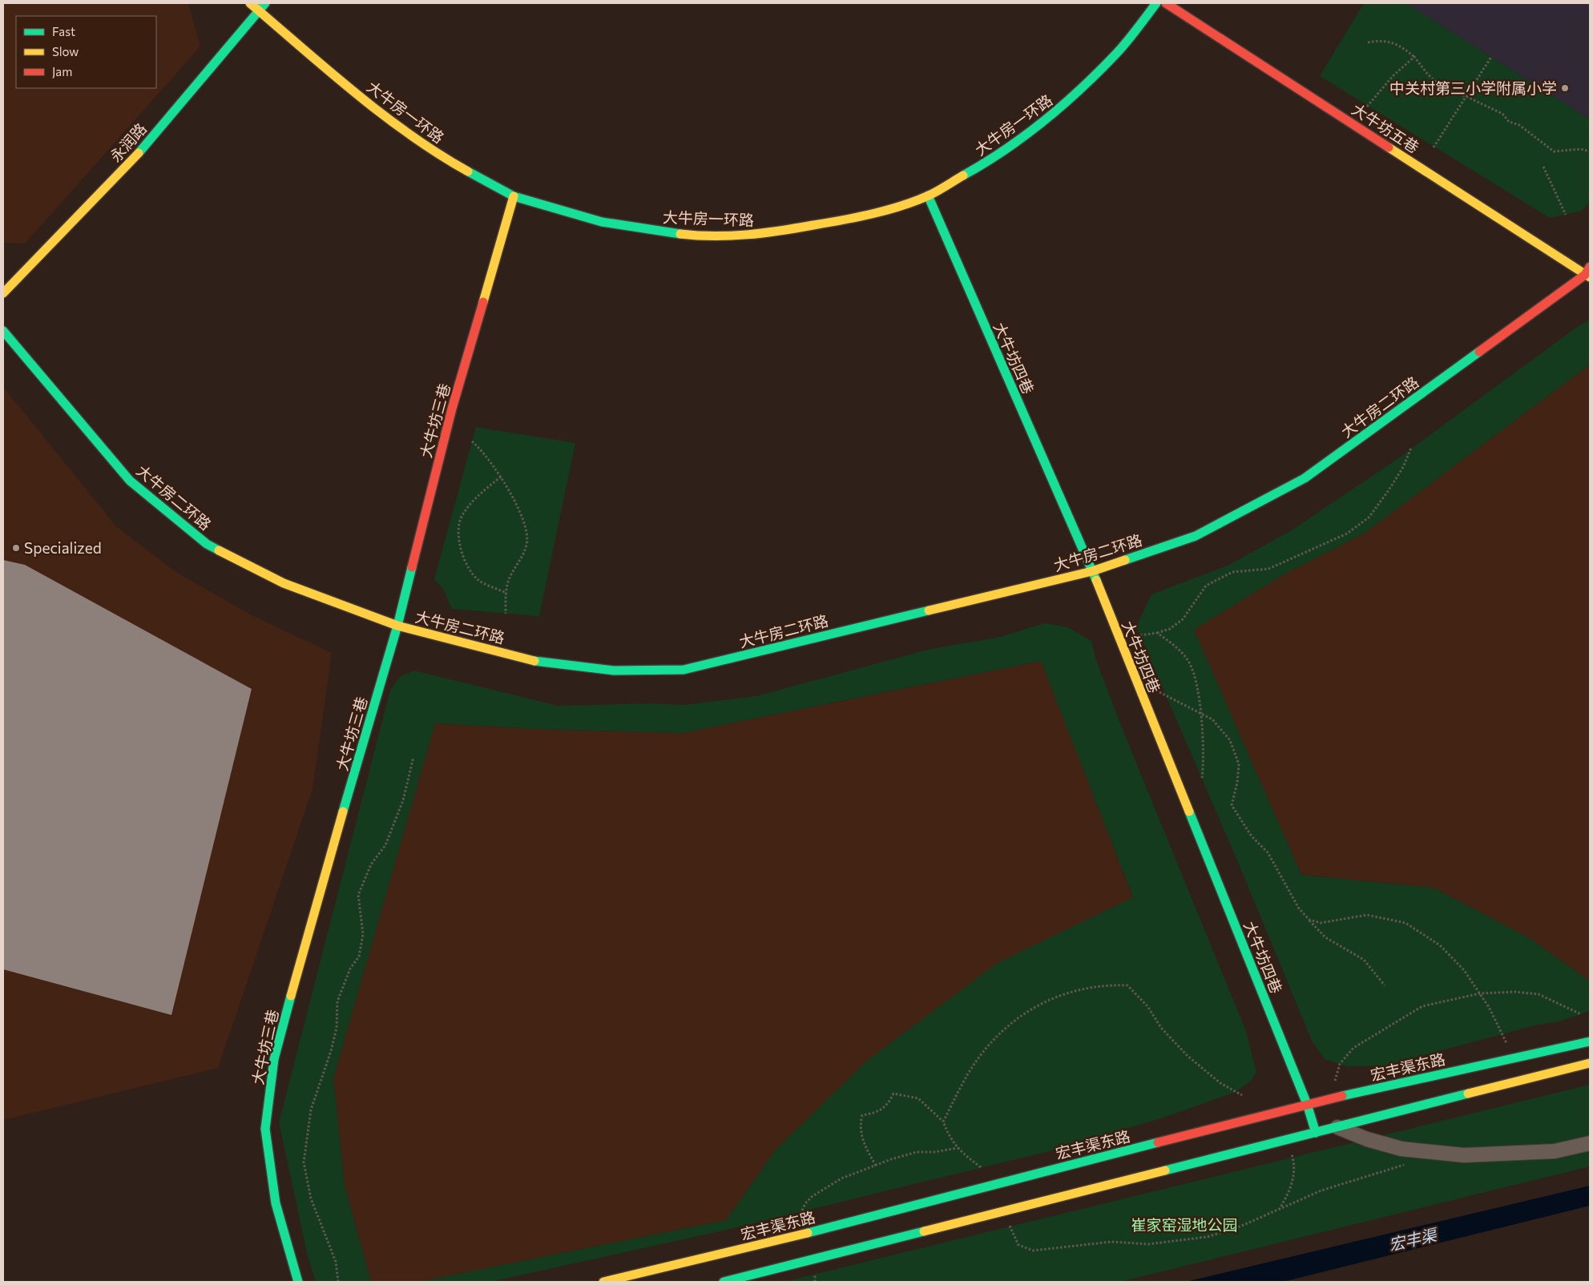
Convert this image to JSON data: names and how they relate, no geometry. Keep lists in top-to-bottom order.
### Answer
{
  "streets": {
    "street": [
      "大牛房一环路",
      "大牛坊五巷",
      "永润路",
      "大牛坊四巷",
      "大牛房二环路",
      "大牛坊三巷",
      "宏丰渠东路"
    ]
  },
  "crossings": [
    ["大牛房一环路", "永润路"],
    ["大牛房一环路", "大牛坊四巷"],
    ["大牛房一环路", "大牛坊三巷"],
    ["大牛坊五巷", "大牛房二环路"],
    ["大牛坊四巷", "大牛房二环路"],
    ["大牛坊四巷", "宏丰渠东路"],
    ["大牛房二环路", "大牛坊三巷"]
  ],
  "water": ["宏丰渠"],
  "parks": ["崔家窑湿地公园"],
  "places": ["中关村第三小学附属小学", "Specialized"],
  "legend": ["Fast", "Slow", "Jam"]
}
